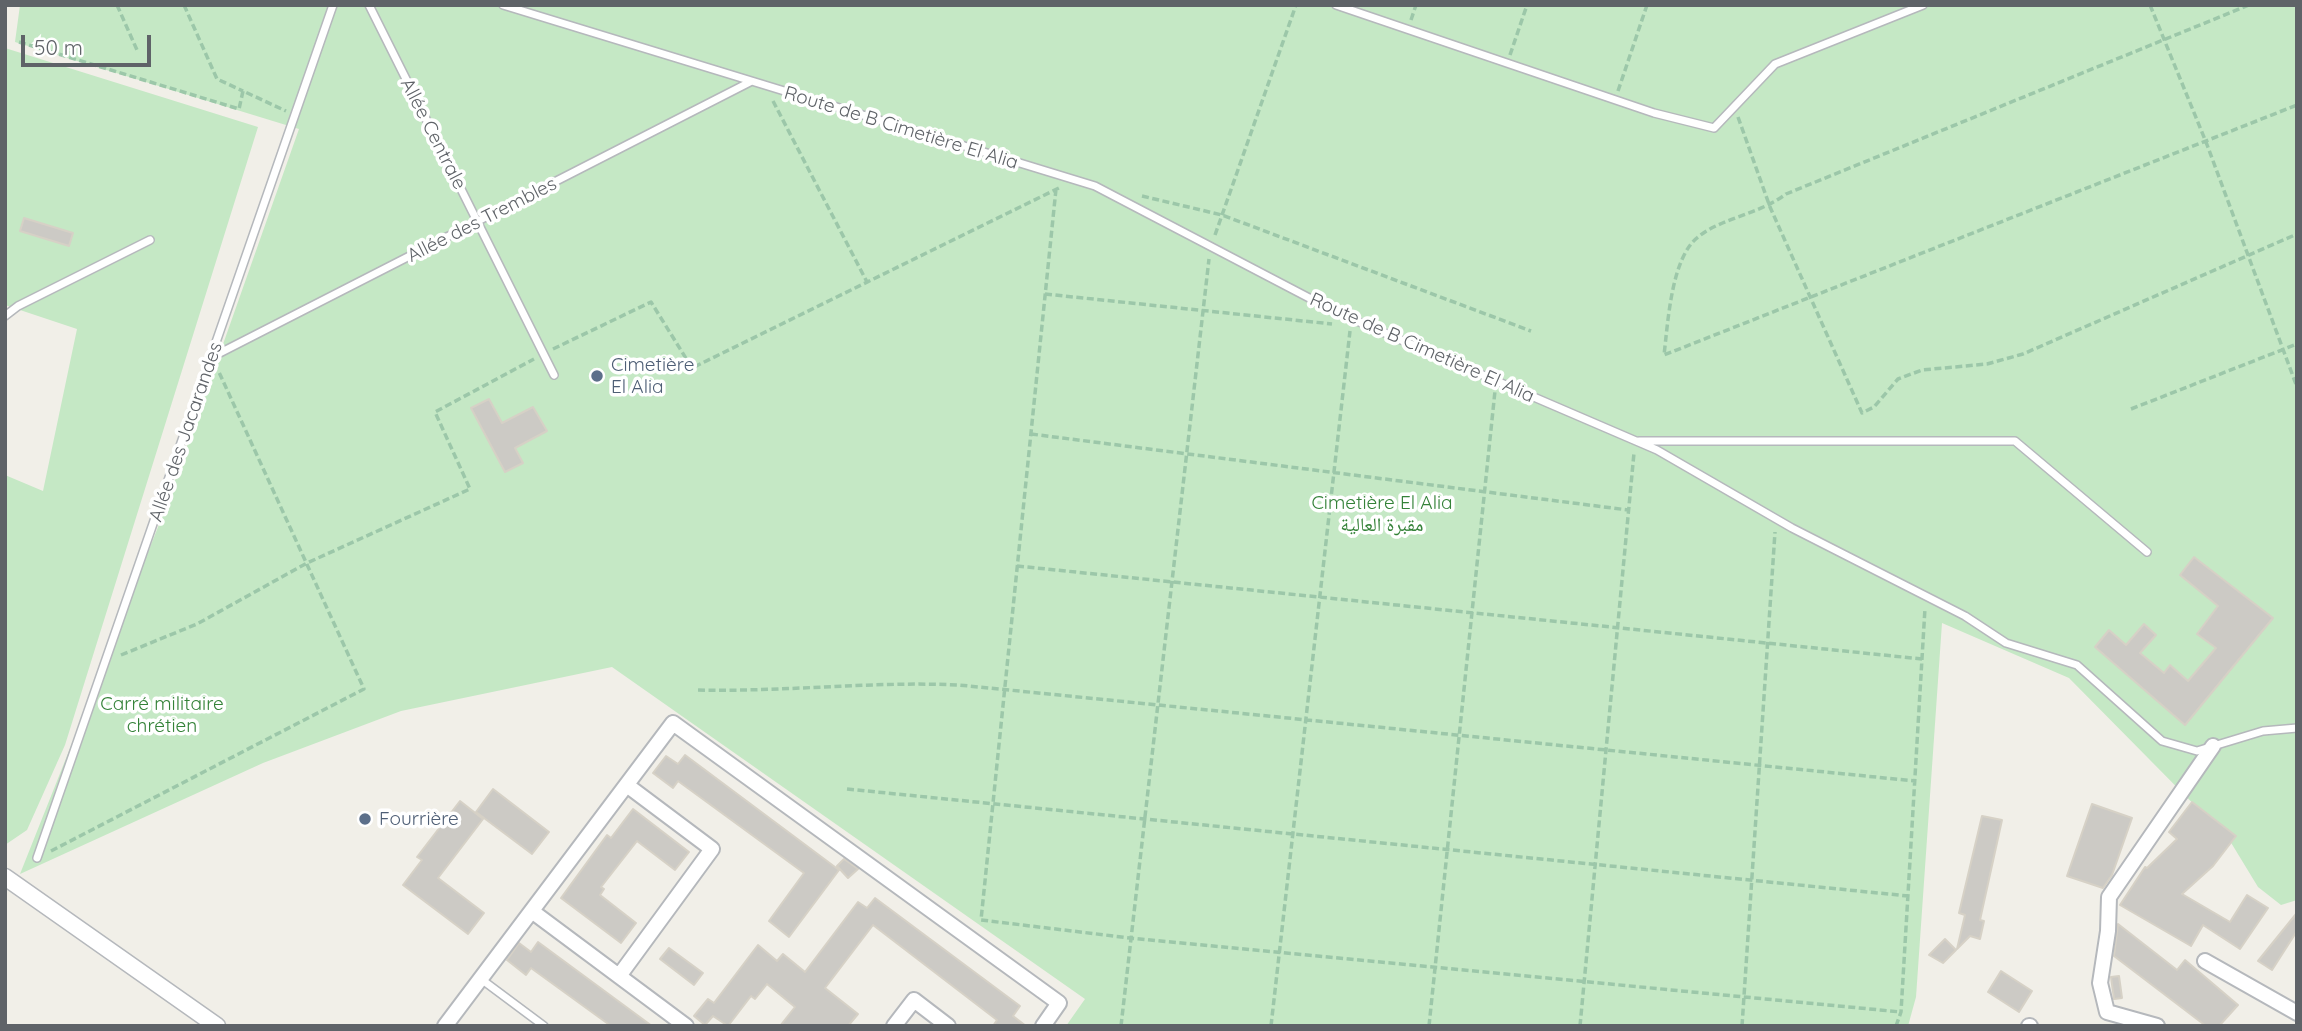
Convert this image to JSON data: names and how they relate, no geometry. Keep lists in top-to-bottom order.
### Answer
{
  "streets": {
    "lane": [
      "Route de B Cimetière El Alia",
      "Allée Centrale",
      "Allée des Trembles",
      "Allée des Jacarandes"
    ]
  },
  "crossings": [
    ["Route de B Cimetière El Alia", "Allée des Trembles"],
    ["Allée Centrale", "Allée des Trembles"],
    ["Allée des Trembles", "Allée des Jacarandes"]
  ],
  "parks": ["Cimetière El Alia مقبرة العالية", "Carré militaire chrétien"],
  "places": ["Cimetière El Alia", "Fourrière"],
  "scale_bar": "50 m"
}
